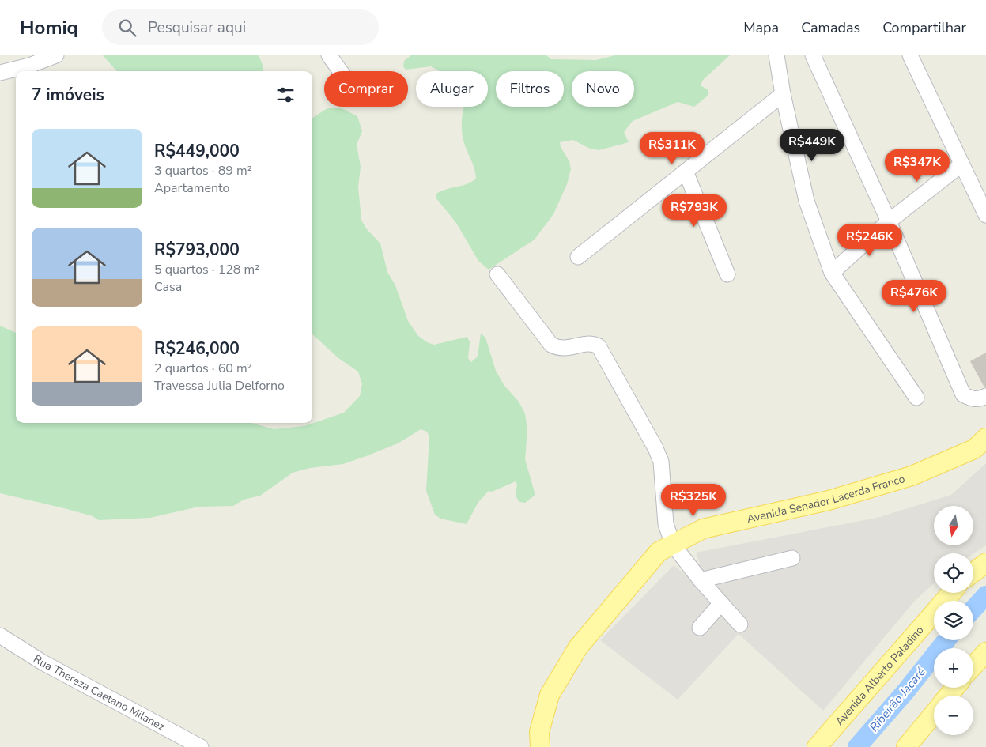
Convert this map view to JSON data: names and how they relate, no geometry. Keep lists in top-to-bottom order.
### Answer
{
  "streets": {
    "main road": ["Avenida Senador Lacerda Franco", "Avenida Alberto Paladino"],
    "street": ["Rua Thereza Caetano Milanez"]
  },
  "water": ["Ribeirão Jacaré"],
  "north": "bottom",
  "page": {
    "header": "Homiq",
    "search": "Pesquisar aqui",
    "nav": ["Mapa", "Camadas", "Compartilhar"],
    "chip": [
      "Comprar",
      "Alugar",
      "Filtros",
      "Novo"
    ],
    "heading": "7 imóveis",
    "list": [
      {
        "name": "R$449,000",
        "note": "3 quartos · 89 m² · Apartamento"
      },
      {
        "name": "R$793,000",
        "note": "5 quartos · 128 m² · Casa"
      },
      {
        "name": "R$246,000",
        "note": "2 quartos · 60 m² · Travessa Julia Delforno"
      }
    ],
    "price": [
      "R$449K",
      "R$311K",
      "R$347K",
      "R$793K",
      "R$246K",
      "R$476K",
      "R$325K"
    ],
    "map_buttons": ["+", "−"]
  }
}
